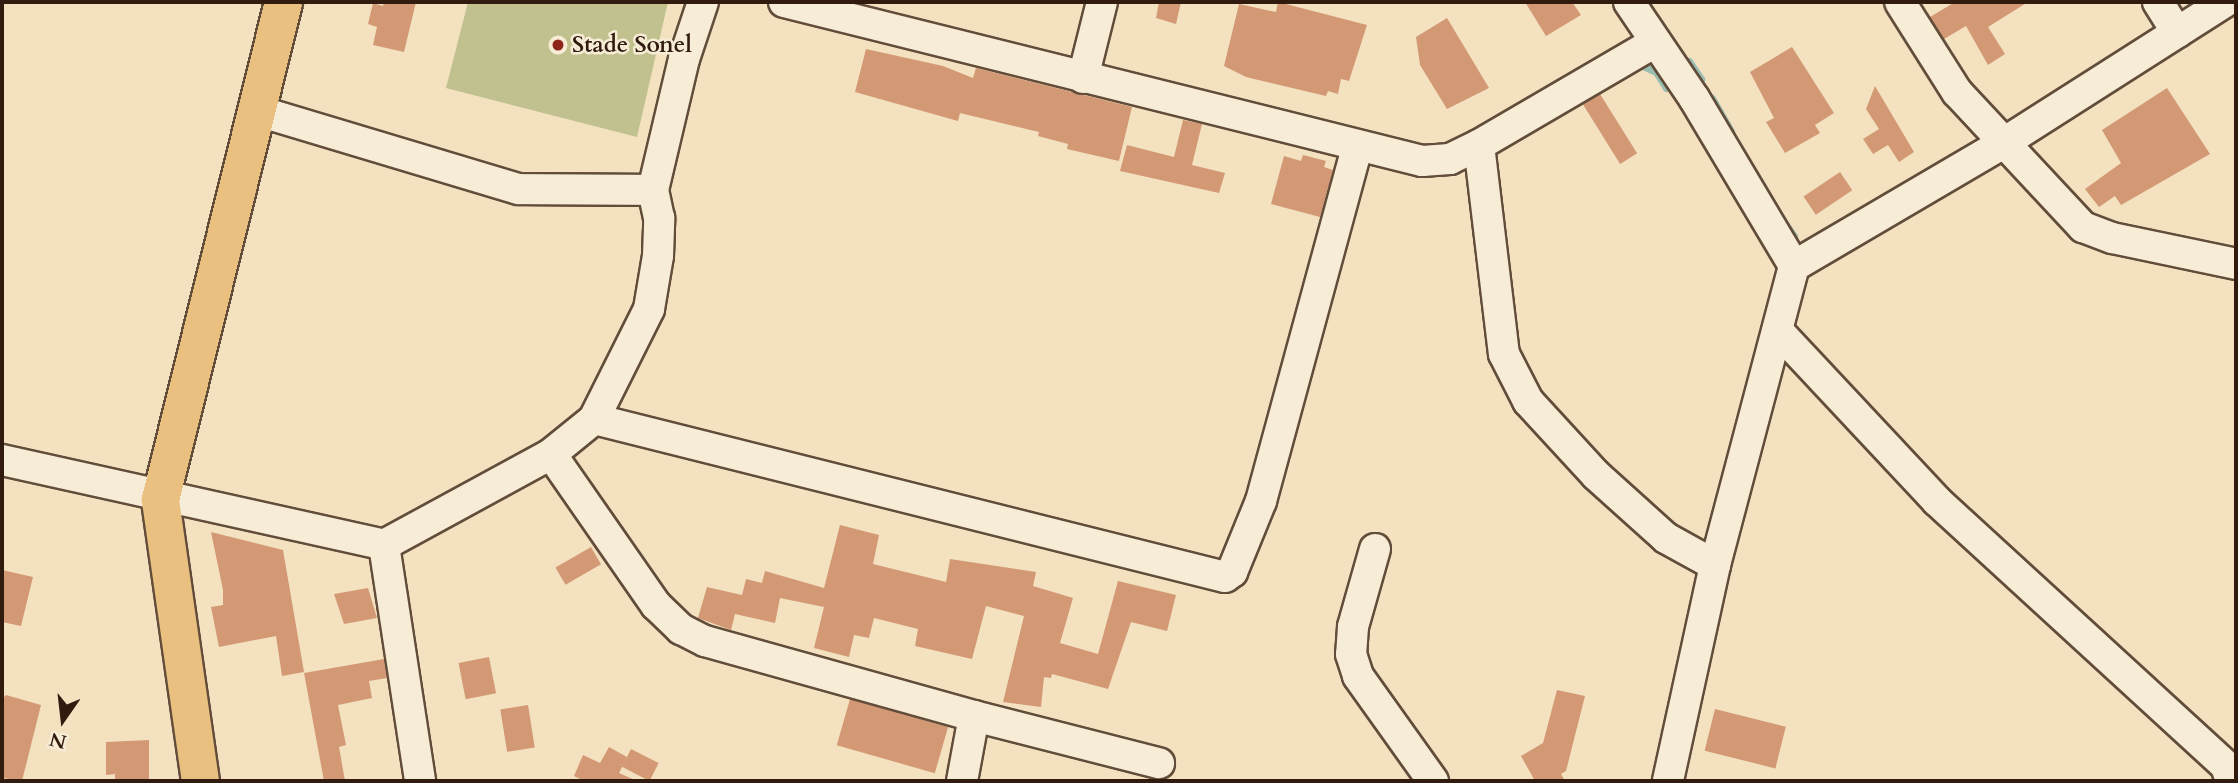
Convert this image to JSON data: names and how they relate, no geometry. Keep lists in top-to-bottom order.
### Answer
{
  "places": ["Stade Sonel"],
  "north": "bottom"
}
